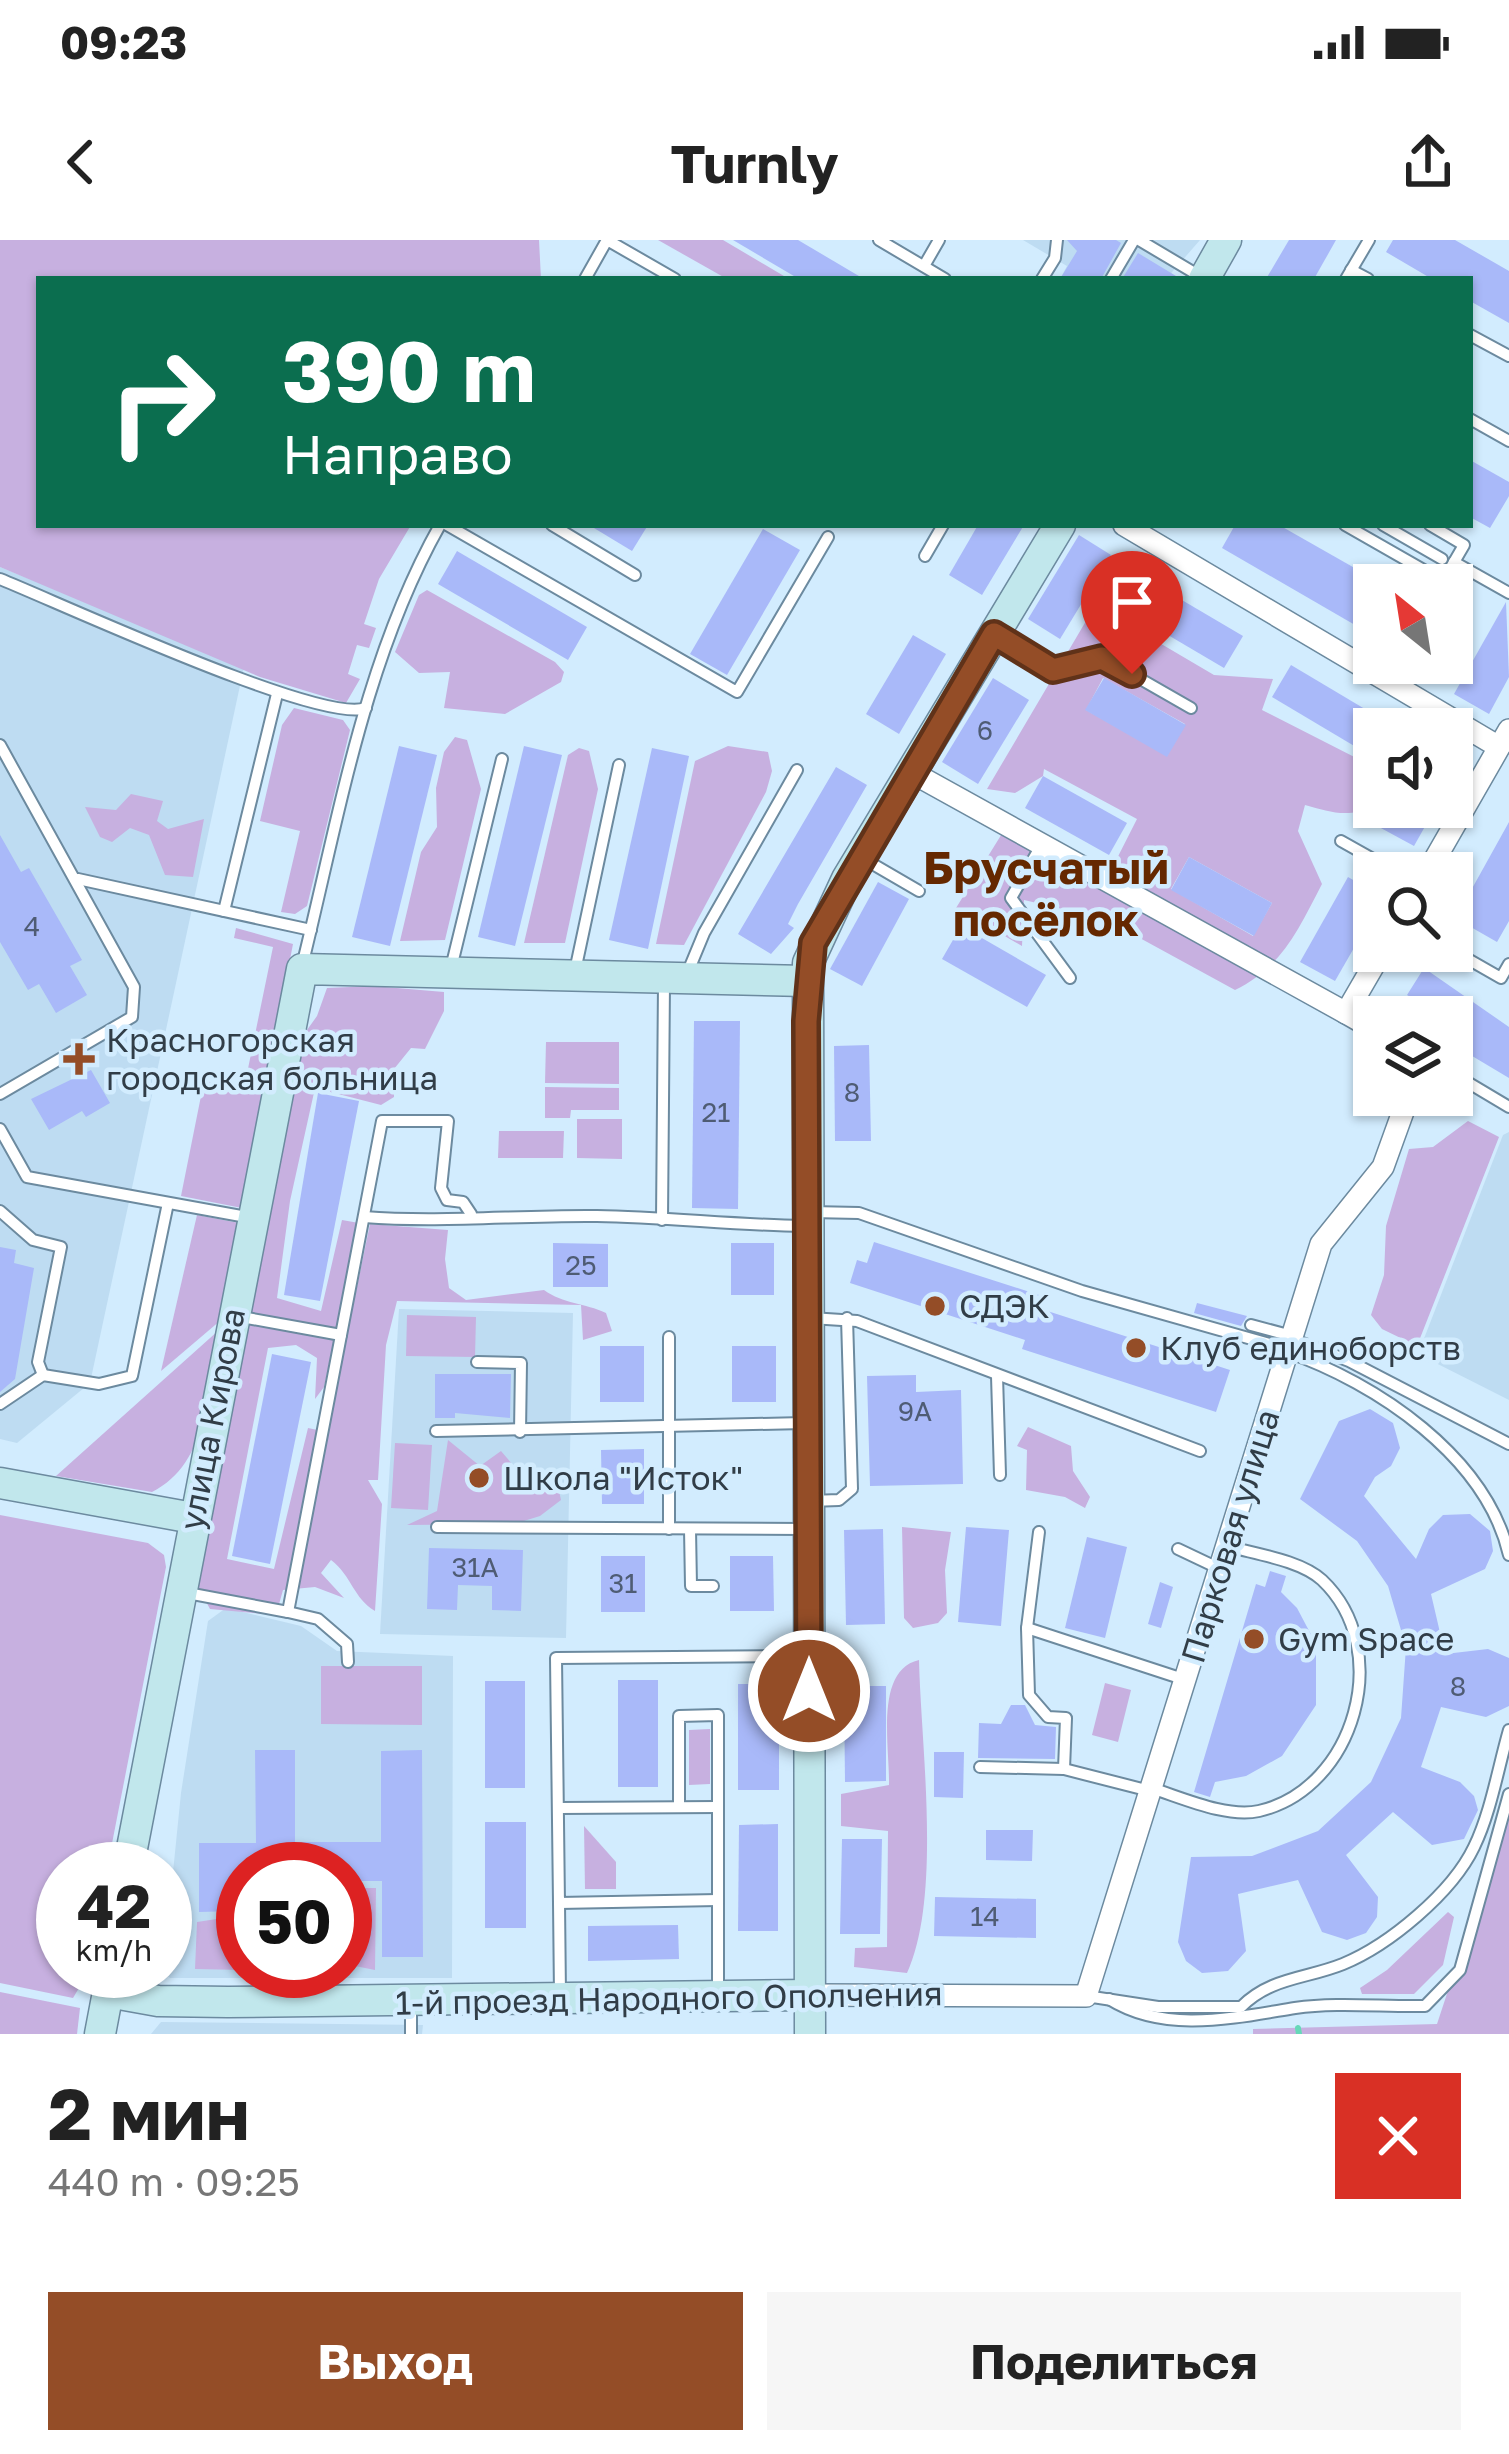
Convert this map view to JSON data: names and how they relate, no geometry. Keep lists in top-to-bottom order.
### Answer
{
  "streets": {
    "street": ["улица Кирова", "Парковая улица", "1-й проезд Народного Ополчения"]
  },
  "crossings": [
    ["Парковая улица", "1-й проезд Народного Ополчения"]
  ],
  "districts": ["Брусчатый посёлок"],
  "places": {
    "health": ["Красногорская городская больница"],
    "other": [
      "СДЭК",
      "Клуб единоборств",
      "Школа \"Исток\"",
      "Gym Space"
    ]
  },
  "house_numbers": [
    "6",
    "4",
    "8",
    "21",
    "25",
    "9А",
    "31А",
    "31",
    "8",
    "14"
  ],
  "north": "top left",
  "page": {
    "status": "09:23",
    "header": "Turnly",
    "turn": ["390 m", "Направо"],
    "speed": "42 km/h",
    "limit": "50",
    "heading": ["2 мин", "440 m · 09:25"],
    "buttons": ["Выход", "Поделиться"]
  }
}
